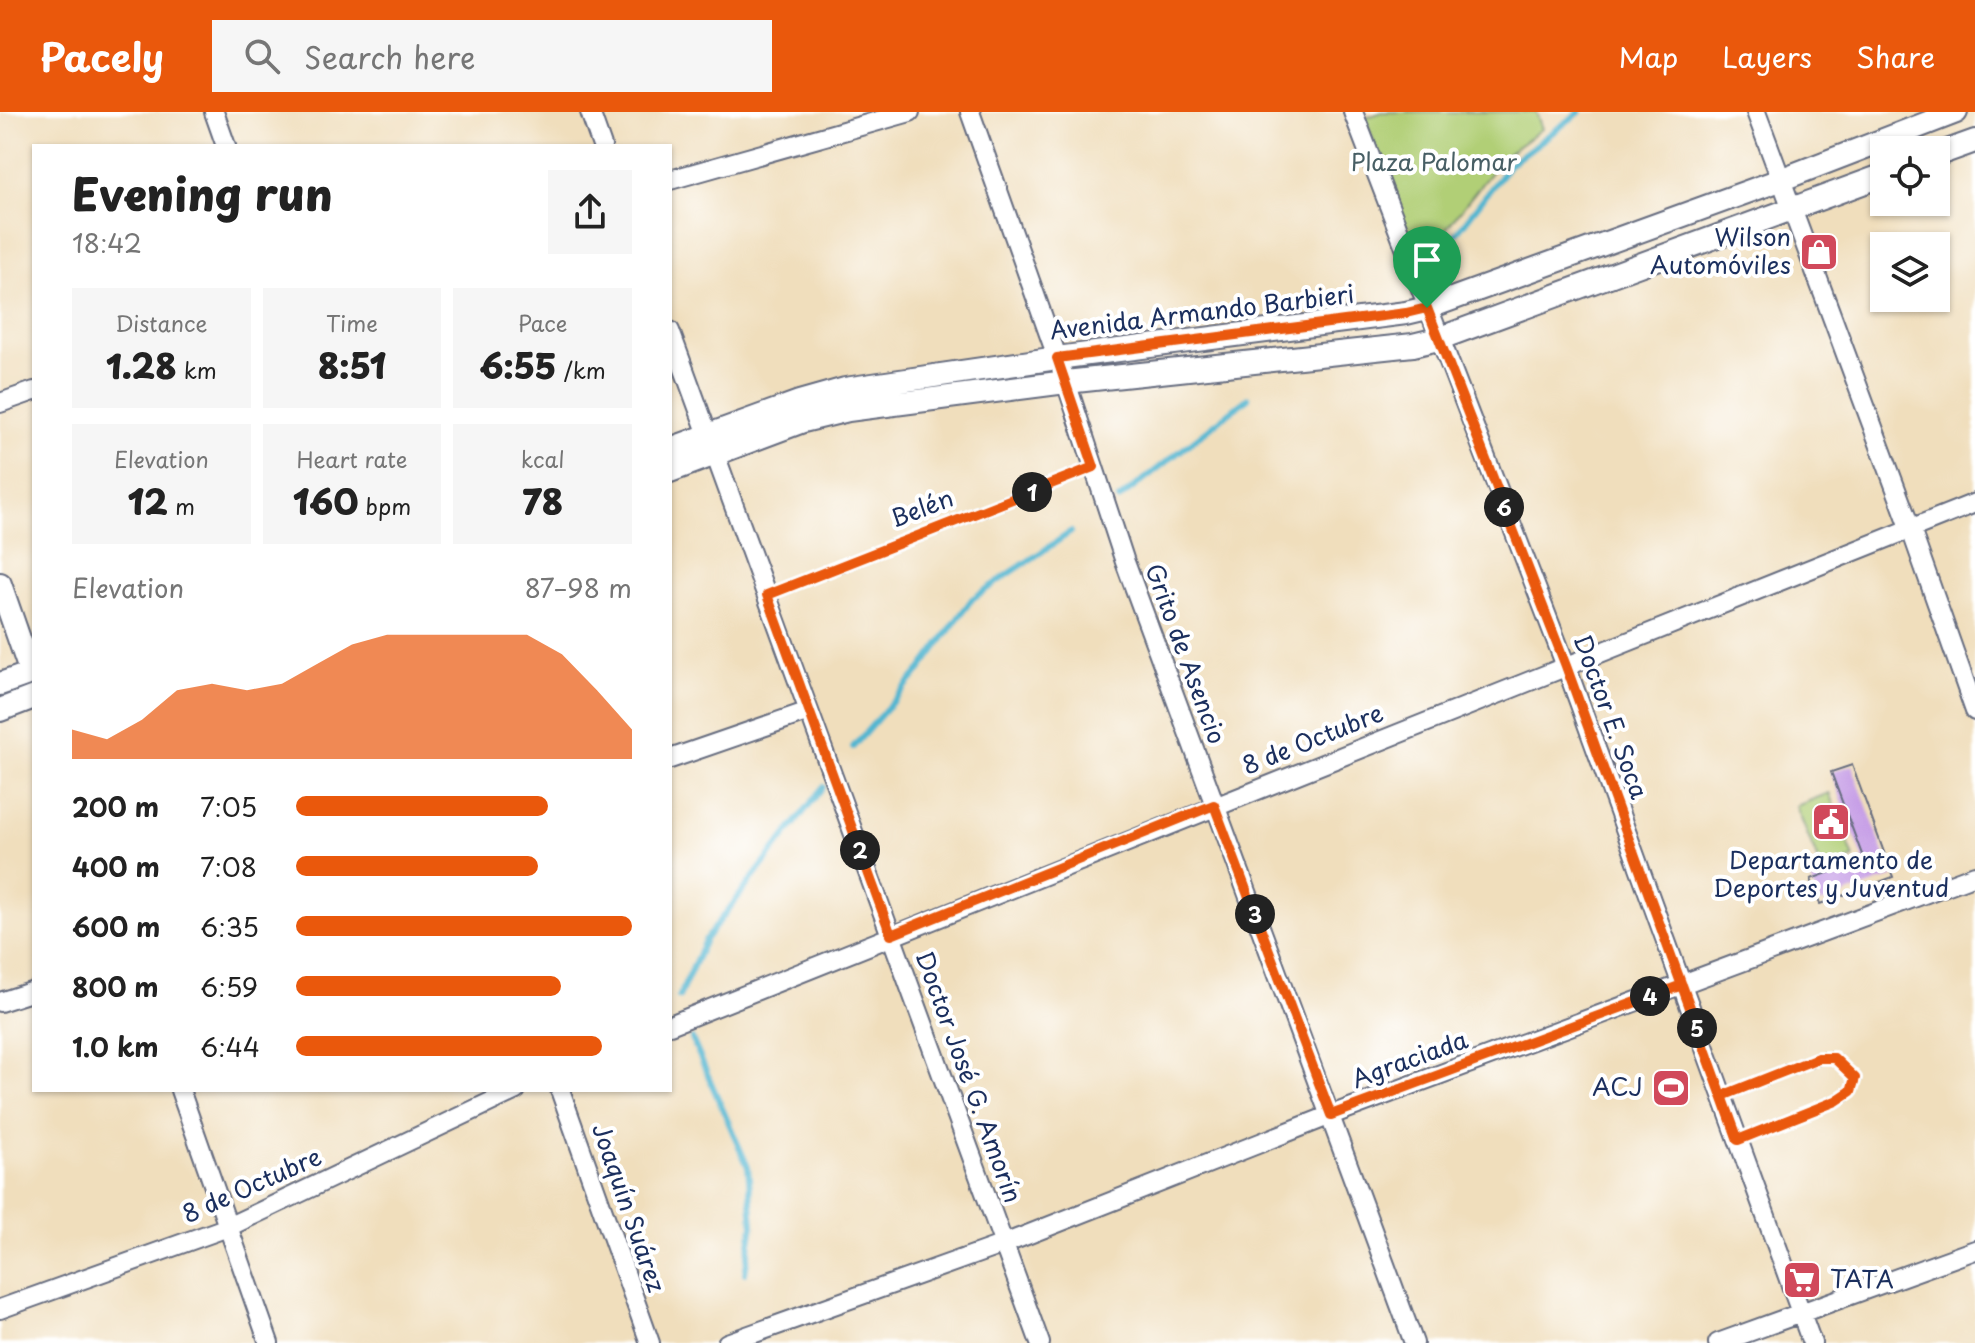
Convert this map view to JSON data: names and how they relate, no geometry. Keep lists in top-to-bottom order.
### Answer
{
  "streets": {
    "street": [
      "Avenida Armando Barbieri",
      "Grito de Asencio",
      "Doctor E. Soca",
      "8 de Octubre",
      "Agraciada",
      "Doctor José G. Amorín",
      "Joaquín Suárez"
    ],
    "lane": ["Belén"]
  },
  "crossings": [
    ["Avenida Armando Barbieri", "Grito de Asencio"],
    ["Avenida Armando Barbieri", "Doctor E. Soca"],
    ["Avenida Armando Barbieri", "Doctor José G. Amorín"],
    ["Belén", "Grito de Asencio"],
    ["Belén", "Doctor José G. Amorín"],
    ["Grito de Asencio", "8 de Octubre"],
    ["Grito de Asencio", "Agraciada"],
    ["Doctor E. Soca", "8 de Octubre"],
    ["Doctor E. Soca", "Agraciada"],
    ["8 de Octubre", "Doctor José G. Amorín"],
    ["Agraciada", "Doctor José G. Amorín"]
  ],
  "parks": ["Plaza Palomar"],
  "places": {
    "shop": ["Wilson Automóviles"],
    "public building": ["Departamento de Deportes y Juventud"],
    "sports": ["ACJ"],
    "supermarket": ["TATA"]
  },
  "page": {
    "header": "Pacely",
    "search": "Search here",
    "nav": ["Map", "Layers", "Share"],
    "heading": ["Evening run", "18:42"],
    "stats": [
      ["Distance", "1.28 km"],
      ["Time", "8:51"],
      ["Pace", "6:55 /km"],
      ["Elevation", "12 m"],
      ["Heart rate", "160 bpm"],
      ["kcal", "78"]
    ],
    "pins": [
      "1",
      "6",
      "2",
      "3",
      "4",
      "5"
    ],
    "chart": ["Elevation", "87–98 m"],
    "list": [
      {
        "name": "200 m",
        "note": "7:05"
      },
      {
        "name": "400 m",
        "note": "7:08"
      },
      {
        "name": "600 m",
        "note": "6:35"
      },
      {
        "name": "800 m",
        "note": "6:59"
      },
      {
        "name": "1.0 km",
        "note": "6:44"
      }
    ]
  }
}
